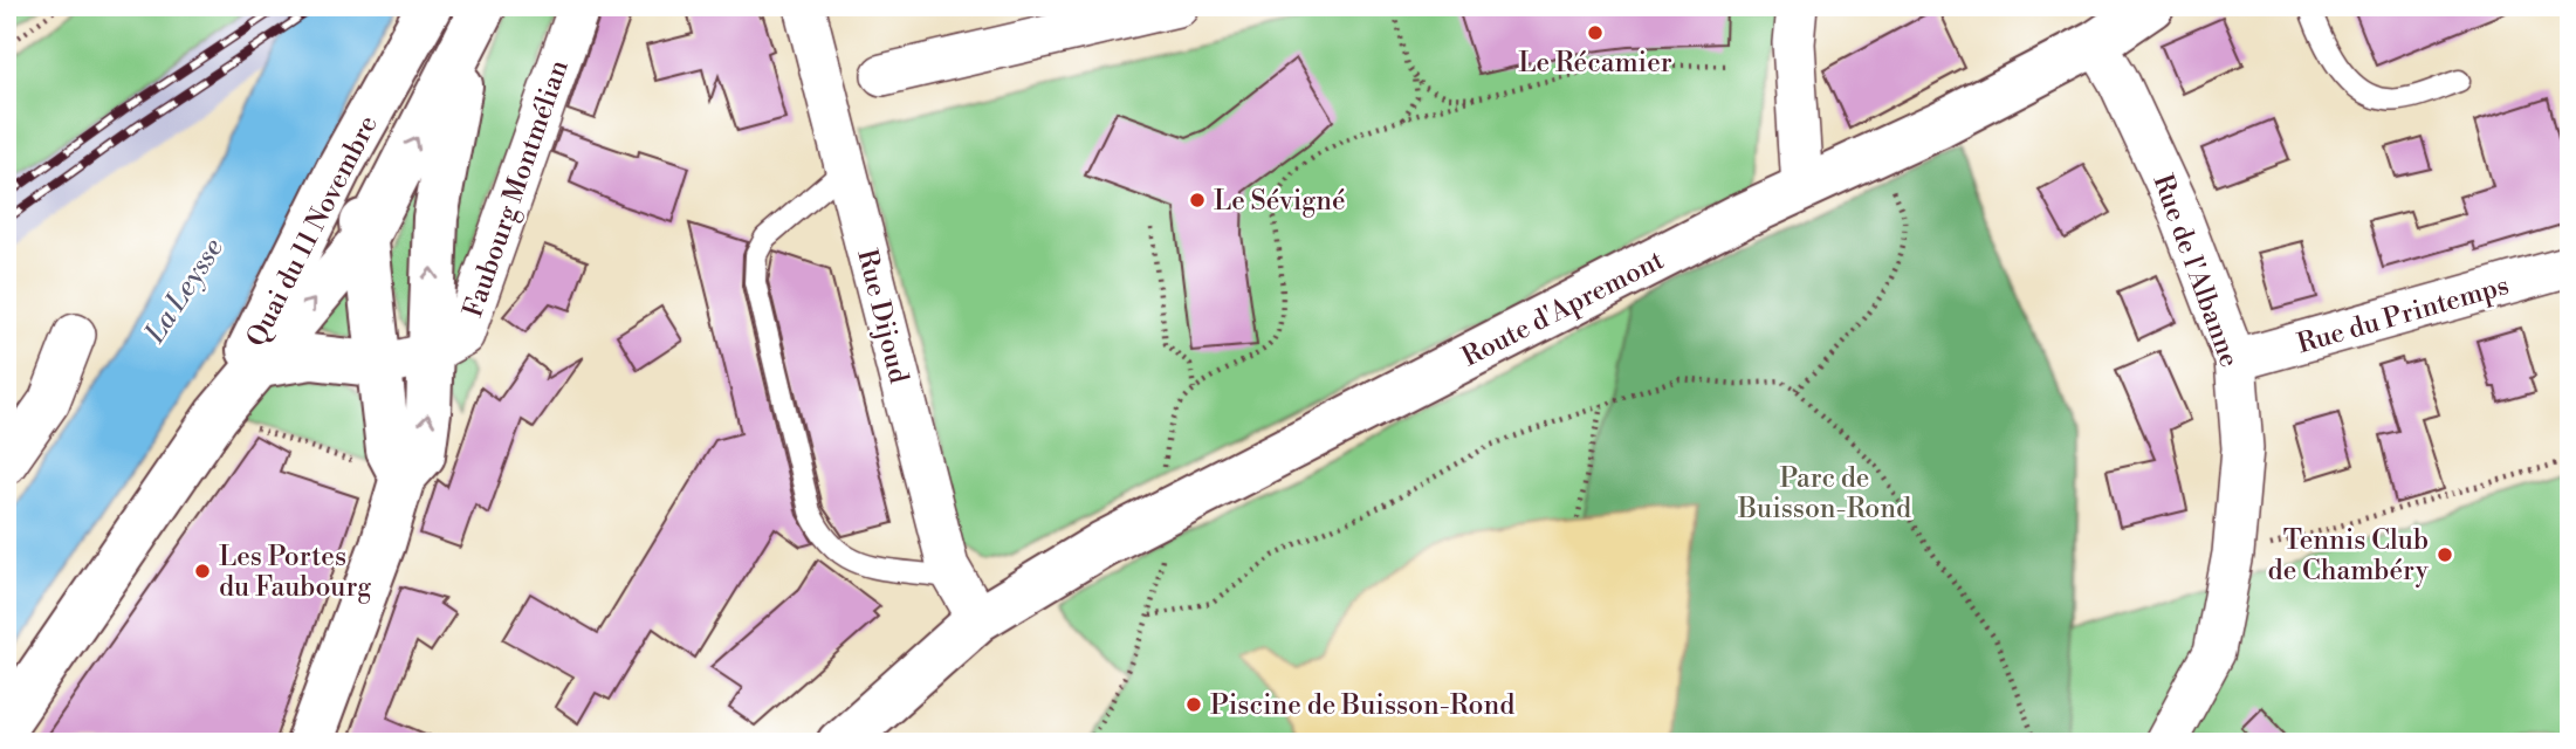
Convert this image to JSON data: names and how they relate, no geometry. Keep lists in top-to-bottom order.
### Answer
{
  "streets": {
    "main road": ["Faubourg Montmélian", "Quai du 11 Novembre", "Route d'Apremont"],
    "street": ["Rue de l'Albanne", "Rue du Printemps", "Rue Dijoud"]
  },
  "crossings": [
    ["Faubourg Montmélian", "Quai du 11 Novembre"],
    ["Rue de l'Albanne", "Route d'Apremont"],
    ["Rue de l'Albanne", "Rue du Printemps"],
    ["Route d'Apremont", "Rue Dijoud"]
  ],
  "water": ["La Leysse"],
  "parks": ["Parc de Buisson-Rond"],
  "places": [
    "Le Récamier",
    "Le Sévigné",
    "Tennis Club de Chambéry",
    "Les Portes du Faubourg",
    "Piscine de Buisson-Rond"
  ]
}
